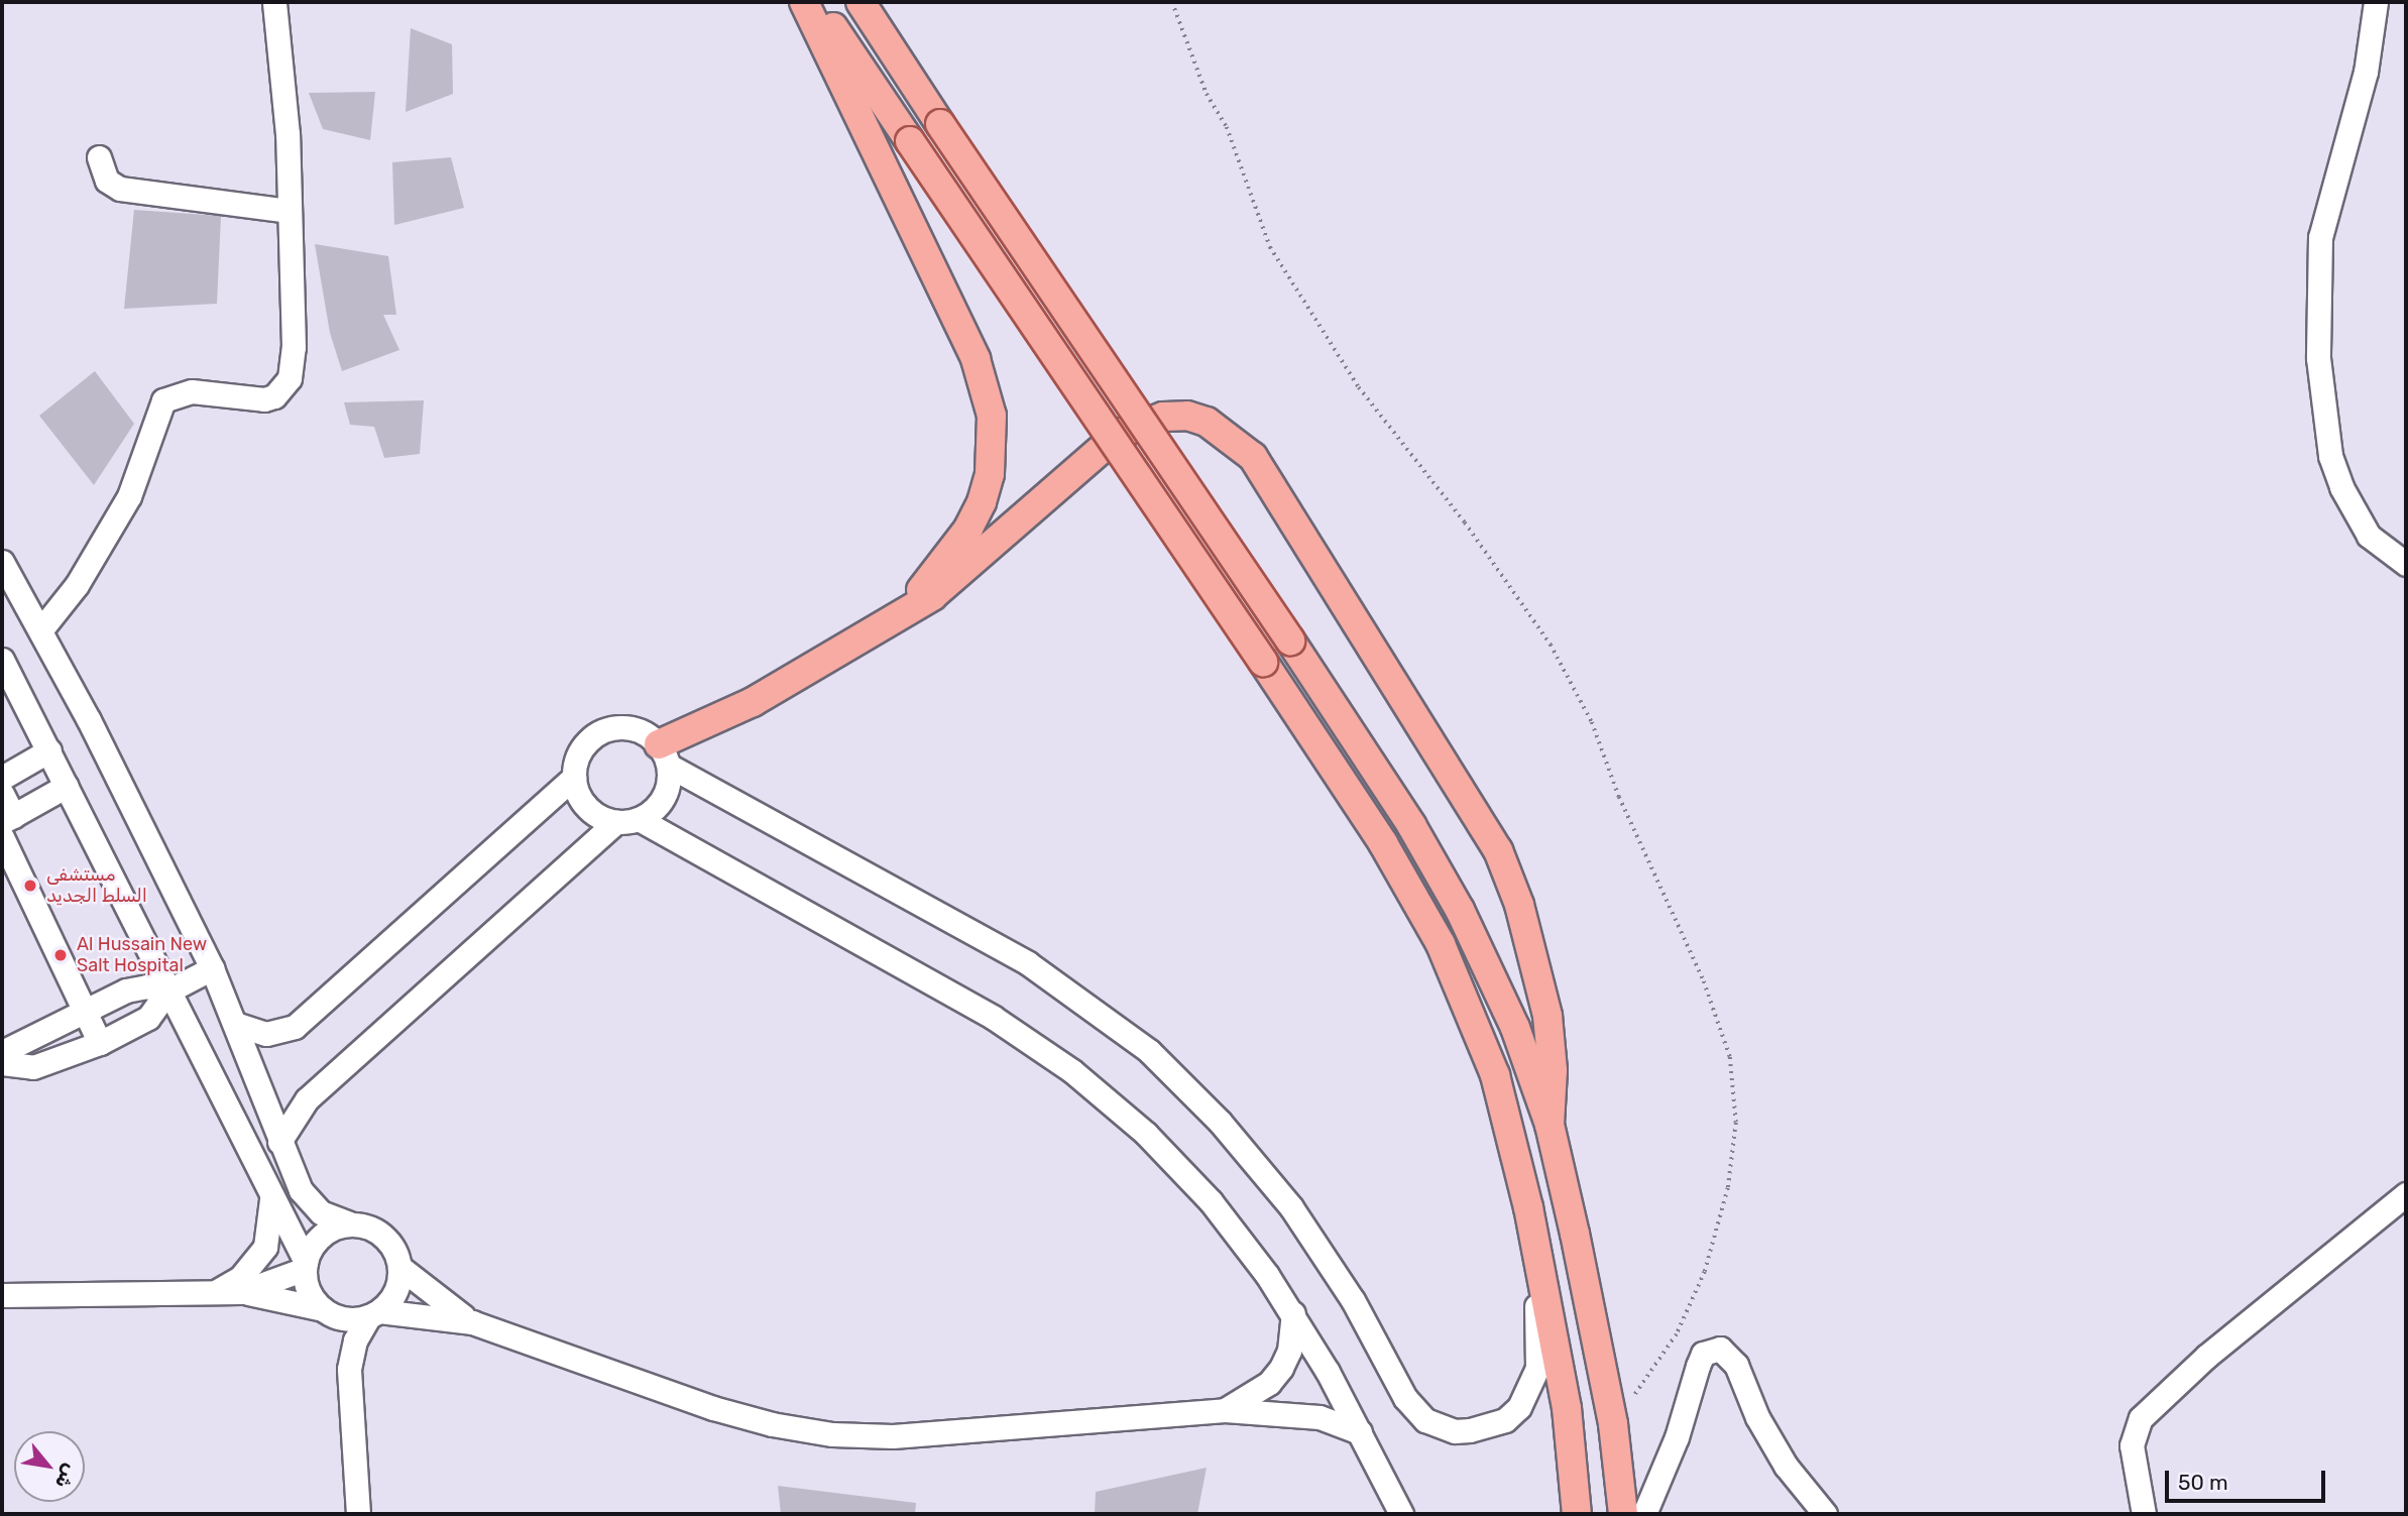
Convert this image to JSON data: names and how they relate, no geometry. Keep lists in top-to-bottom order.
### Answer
{
  "places": ["مستشفى السلط الجديد", "Al Hussain New Salt Hospital"],
  "scale_bar": "50 m",
  "north": "bottom right"
}
